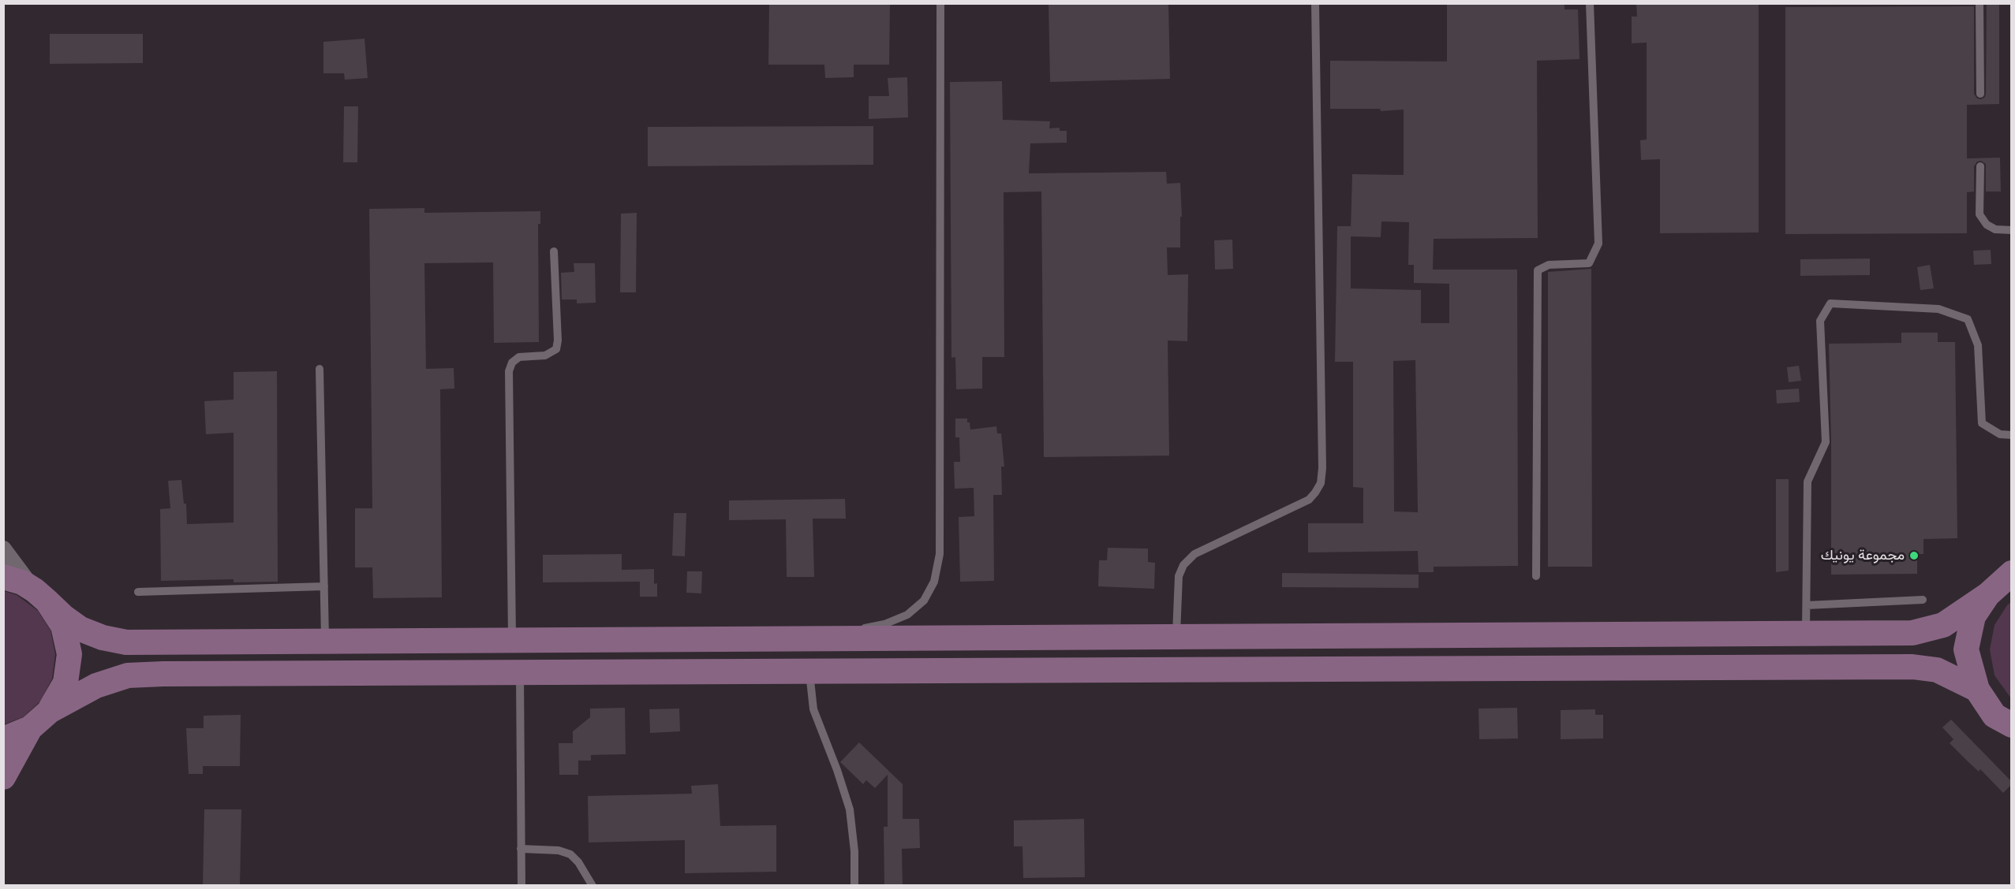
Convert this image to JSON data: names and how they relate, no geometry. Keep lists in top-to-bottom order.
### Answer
{
  "places": ["مجموعة يونيك"]
}
